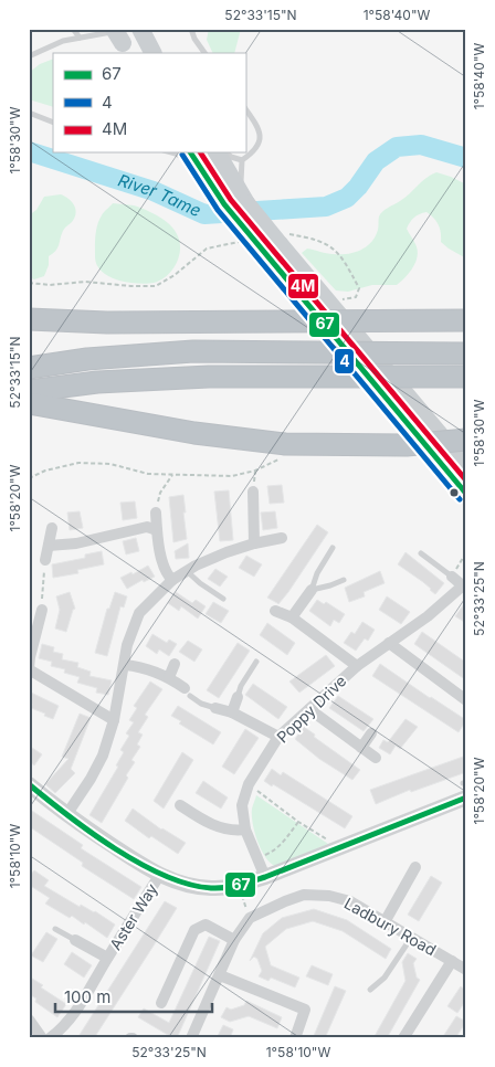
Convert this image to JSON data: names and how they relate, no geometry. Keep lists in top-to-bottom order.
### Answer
{
  "streets": {
    "street": ["Poppy Drive", "Aster Way", "Ladbury Road"]
  },
  "water": ["River Tame"],
  "lines": ["transit line 67", "transit line 4M", "transit line 4"],
  "legend": ["67", "4", "4M"],
  "scale_bar": "100 m",
  "coordinates": [
    "52°33'15\"N",
    "1°58'40\"W",
    "1°58'30\"W",
    "1°58'20\"W",
    "52°33'25\"N",
    "1°58'10\"W"
  ]
}
